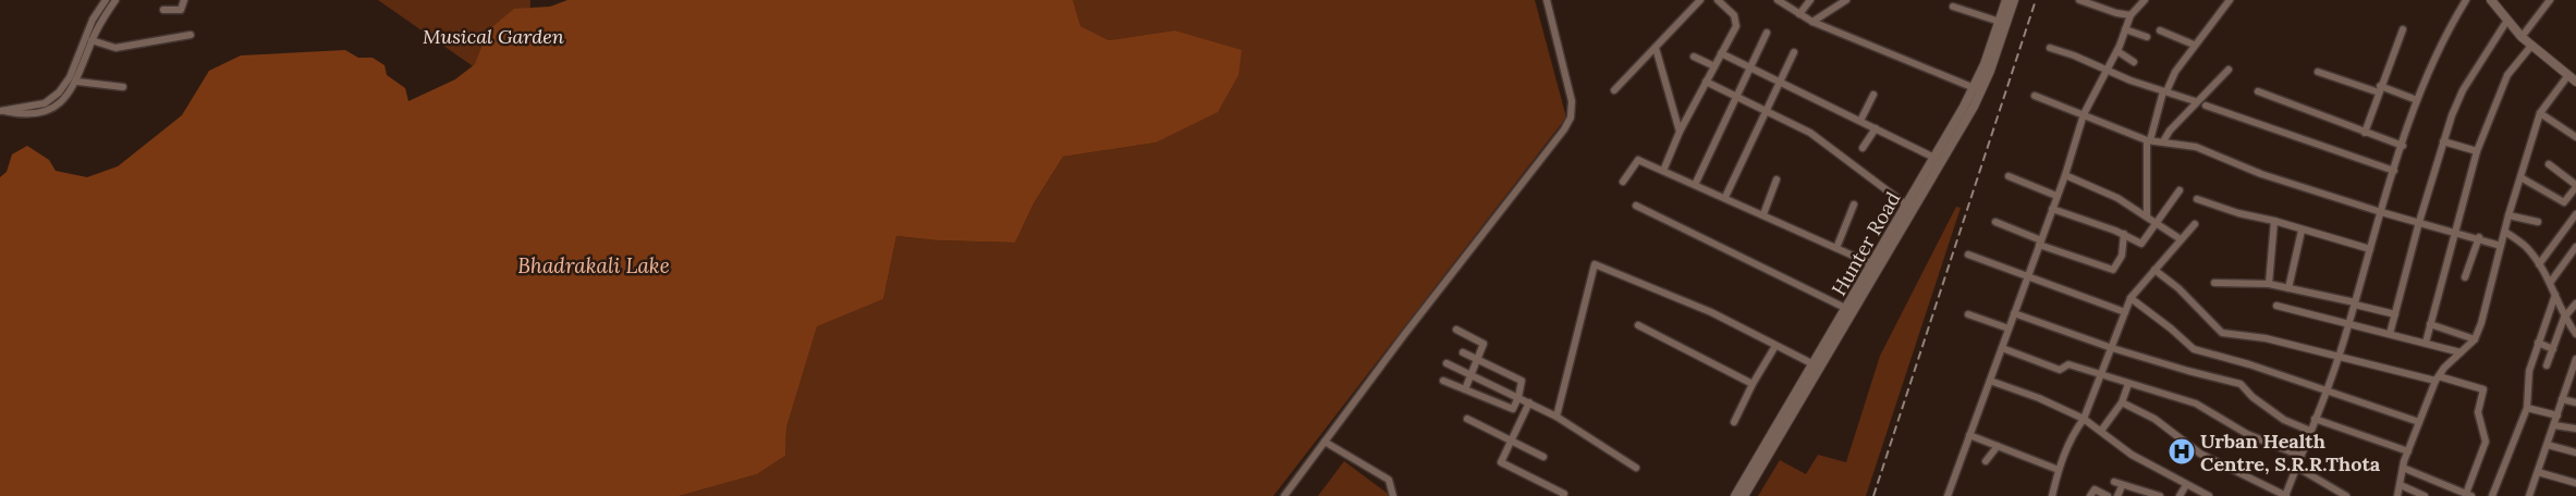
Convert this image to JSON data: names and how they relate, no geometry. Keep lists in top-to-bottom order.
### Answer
{
  "streets": {
    "street": ["Hunter Road"]
  },
  "water": ["Bhadrakali Lake"],
  "parks": ["Musical Garden"],
  "places": {
    "hospital": ["Urban Health Centre, S.R.R.Thota"]
  }
}
